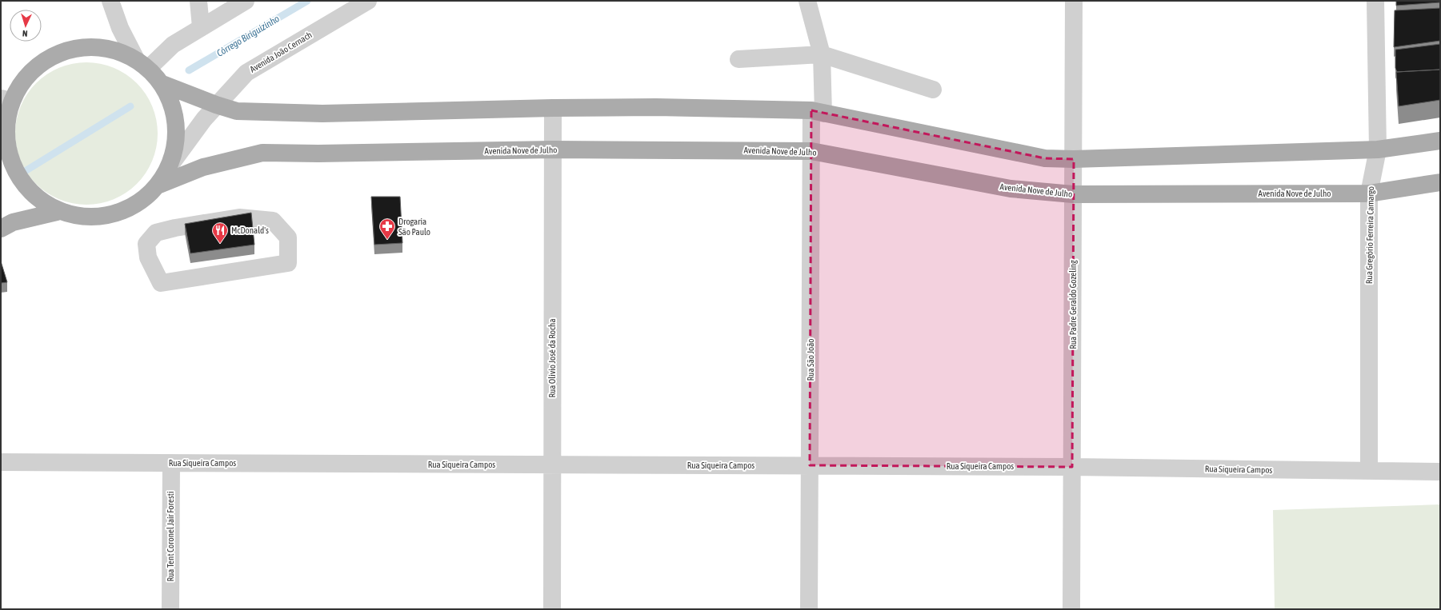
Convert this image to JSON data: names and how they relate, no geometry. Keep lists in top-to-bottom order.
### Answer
{
  "streets": {
    "main road": ["Avenida Nove de Julho"],
    "street": [
      "Avenida João Cernach",
      "Rua Gregório Ferreira Camargo",
      "Rua Padre Geraldo Gozeling",
      "Rua Olivio José da Rocha",
      "Rua São João",
      "Rua Siqueira Campos",
      "Rua Tent Coronel Jaír Foresti"
    ]
  },
  "crossings": [
    ["Avenida Nove de Julho", "Rua Gregório Ferreira Camargo"],
    ["Avenida Nove de Julho", "Rua Padre Geraldo Gozeling"],
    ["Avenida Nove de Julho", "Rua Olivio José da Rocha"],
    ["Avenida Nove de Julho", "Rua São João"],
    ["Rua Gregório Ferreira Camargo", "Rua Siqueira Campos"],
    ["Rua Padre Geraldo Gozeling", "Rua Siqueira Campos"],
    ["Rua Olivio José da Rocha", "Rua Siqueira Campos"],
    ["Rua São João", "Rua Siqueira Campos"],
    ["Rua Siqueira Campos", "Rua Tent Coronel Jaír Foresti"]
  ],
  "water": ["Córrego Biriguizinho"],
  "places": {
    "pharmacy": ["Drogaria São Paulo"],
    "restaurant": ["McDonald's"]
  },
  "north": "bottom"
}
